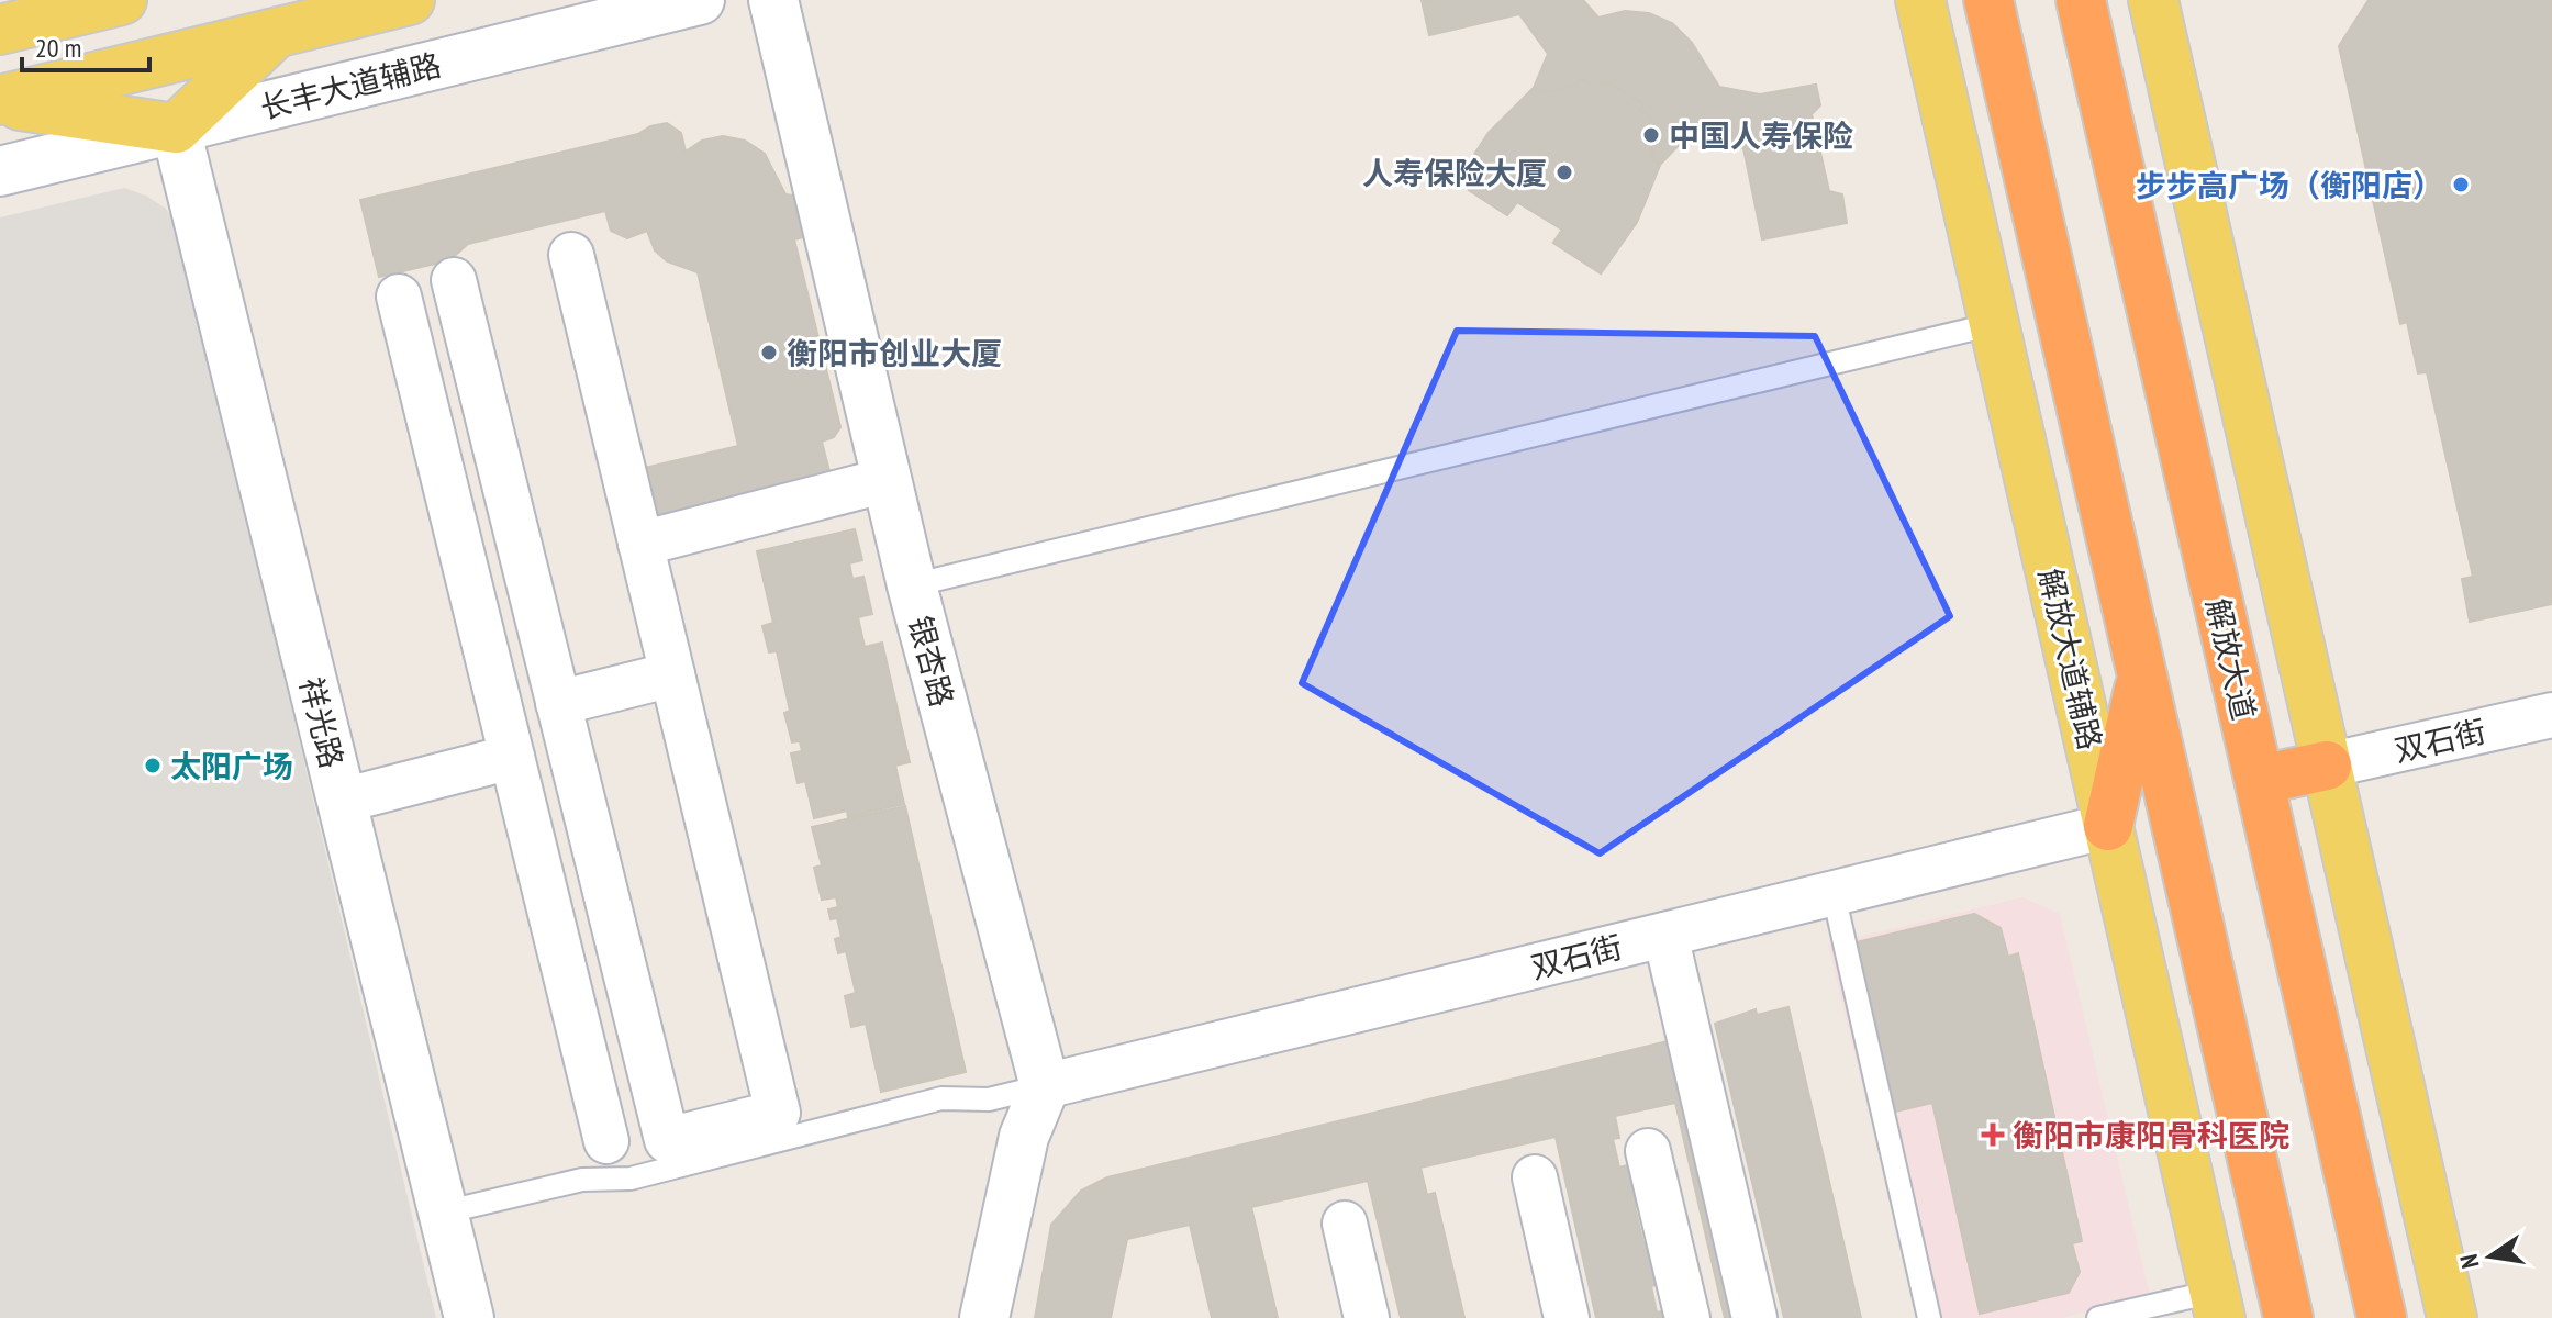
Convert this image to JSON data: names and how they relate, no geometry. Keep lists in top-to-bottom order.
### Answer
{
  "streets": {
    "highway": ["解放大道"],
    "main road": ["解放大道辅路"],
    "street": [
      "长丰大道辅路",
      "银杏路",
      "祥光路",
      "双石街"
    ]
  },
  "crossings": [
    ["长丰大道辅路", "祥光路"],
    ["解放大道辅路", "双石街"],
    ["银杏路", "双石街"]
  ],
  "places": {
    "other": [
      "中国人寿保险",
      "人寿保险大厦",
      "步步高广场（衡阳店）",
      "衡阳市创业大厦",
      "太阳广场"
    ],
    "health": ["衡阳市康阳骨科医院"]
  },
  "scale_bar": "20 m",
  "north": "left"
}
